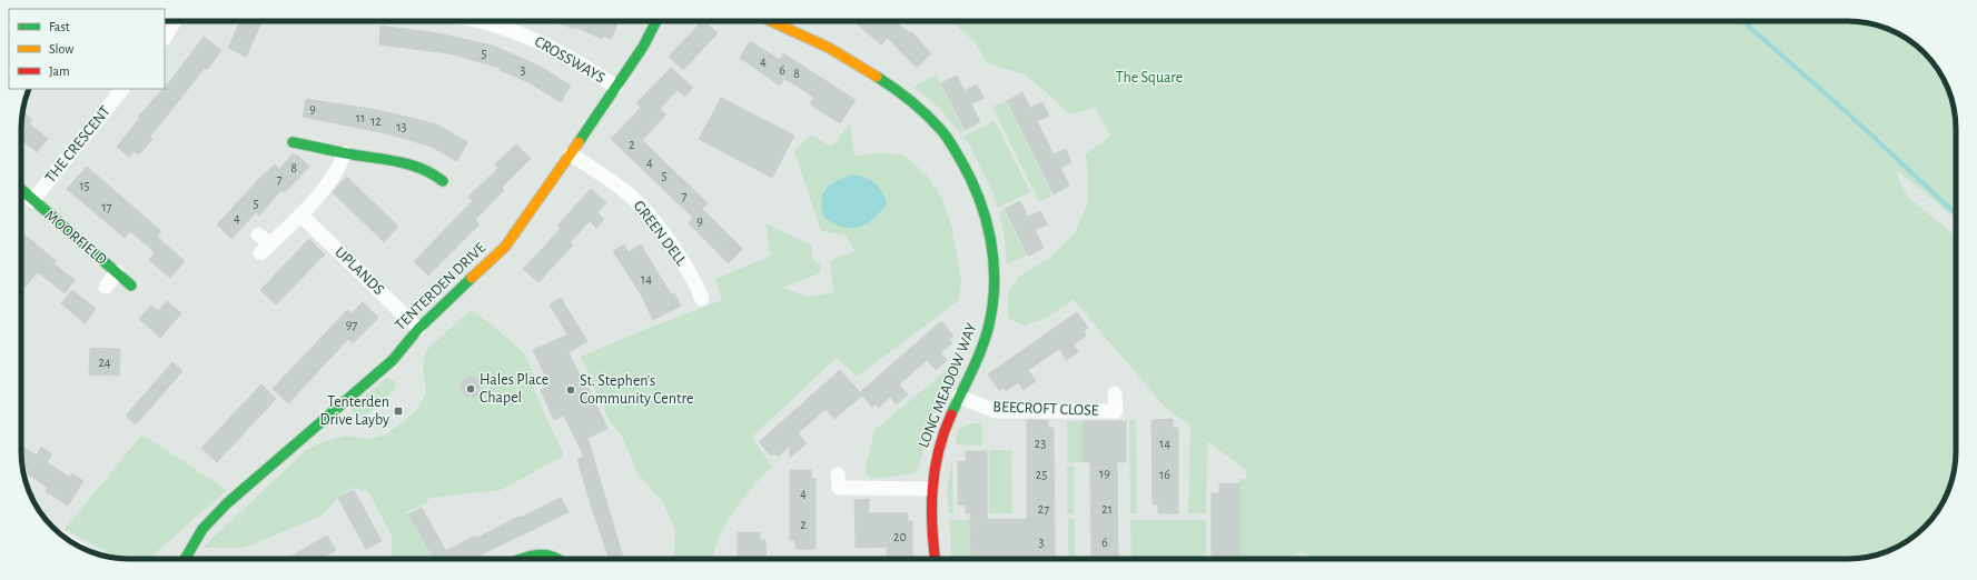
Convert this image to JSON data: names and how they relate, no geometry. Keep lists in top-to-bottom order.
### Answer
{
  "streets": {
    "street": [
      "CROSSWAYS",
      "THE CRESCENT",
      "GREEN DELL",
      "MOORFIELD",
      "UPLANDS",
      "TENTERDEN DRIVE",
      "LONG MEADOW WAY",
      "BEECROFT CLOSE"
    ]
  },
  "crossings": [
    ["CROSSWAYS", "TENTERDEN DRIVE"],
    ["THE CRESCENT", "MOORFIELD"],
    ["GREEN DELL", "TENTERDEN DRIVE"],
    ["UPLANDS", "TENTERDEN DRIVE"],
    ["LONG MEADOW WAY", "BEECROFT CLOSE"]
  ],
  "parks": ["The Square"],
  "places": {
    "other": ["Hales Place Chapel", "St. Stephen's Community Centre"],
    "transit": ["Tenterden Drive Layby"]
  },
  "house_numbers": [
    "5",
    "4",
    "3",
    "6",
    "8",
    "9",
    "11",
    "12",
    "13",
    "2",
    "4",
    "8",
    "5",
    "7",
    "15",
    "7",
    "5",
    "17",
    "4",
    "9",
    "14",
    "97",
    "24",
    "23",
    "14",
    "19",
    "25",
    "16",
    "4",
    "27",
    "21",
    "2",
    "20",
    "3",
    "6"
  ],
  "legend": ["Fast", "Slow", "Jam"]
}
